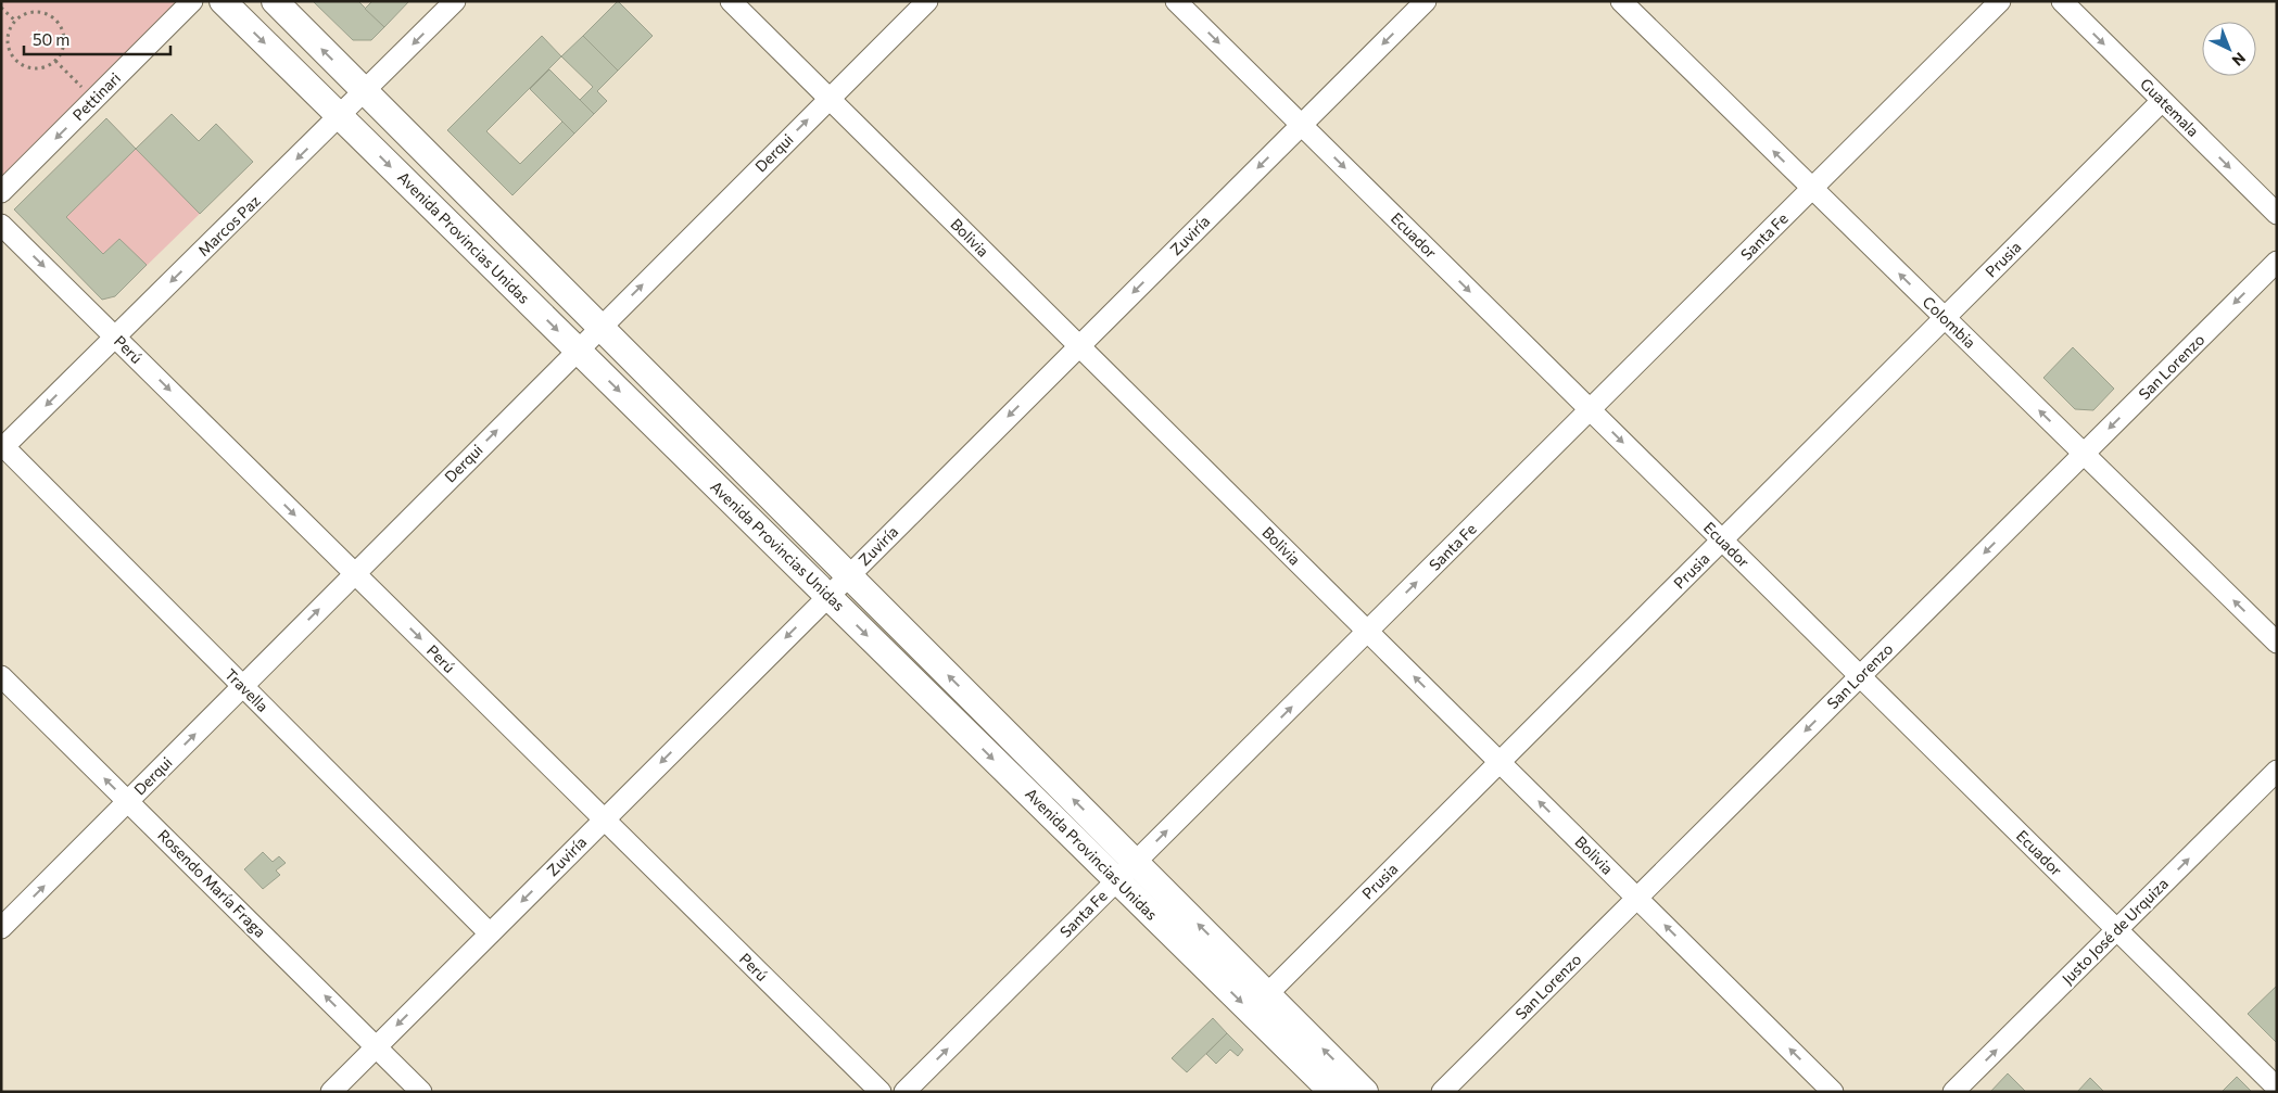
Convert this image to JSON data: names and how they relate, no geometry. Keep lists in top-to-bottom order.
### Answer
{
  "streets": {
    "main road": ["Avenida Provincias Unidas"],
    "street": [
      "Pettinari",
      "Guatemala",
      "Derqui",
      "Marcos Paz",
      "Zuviría",
      "Ecuador",
      "Santa Fe",
      "Bolivia",
      "Prusia",
      "Colombia",
      "Perú",
      "San Lorenzo",
      "Travella",
      "Rosendo María Fraga",
      "Justo José de Urquiza"
    ]
  },
  "crossings": [
    ["Guatemala", "Prusia"],
    ["Derqui", "Avenida Provincias Unidas"],
    ["Derqui", "Bolivia"],
    ["Derqui", "Perú"],
    ["Derqui", "Travella"],
    ["Derqui", "Rosendo María Fraga"],
    ["Marcos Paz", "Avenida Provincias Unidas"],
    ["Marcos Paz", "Perú"],
    ["Marcos Paz", "Travella"],
    ["Zuviría", "Ecuador"],
    ["Zuviría", "Avenida Provincias Unidas"],
    ["Zuviría", "Bolivia"],
    ["Zuviría", "Perú"],
    ["Zuviría", "Travella"],
    ["Zuviría", "Rosendo María Fraga"],
    ["Ecuador", "Santa Fe"],
    ["Ecuador", "Prusia"],
    ["Ecuador", "San Lorenzo"],
    ["Ecuador", "Justo José de Urquiza"],
    ["Santa Fe", "Avenida Provincias Unidas"],
    ["Santa Fe", "Bolivia"],
    ["Santa Fe", "Colombia"],
    ["Avenida Provincias Unidas", "Prusia"],
    ["Bolivia", "Prusia"],
    ["Bolivia", "San Lorenzo"],
    ["Prusia", "Colombia"],
    ["Colombia", "San Lorenzo"]
  ],
  "one_way": [
    "Pettinari",
    "Guatemala",
    "Derqui",
    "Marcos Paz",
    "Zuviría",
    "Ecuador",
    "Santa Fe",
    "Bolivia",
    "Colombia",
    "Perú",
    "San Lorenzo",
    "Rosendo María Fraga",
    "Justo José de Urquiza"
  ],
  "scale_bar": "50 m",
  "north": "bottom right"
}
